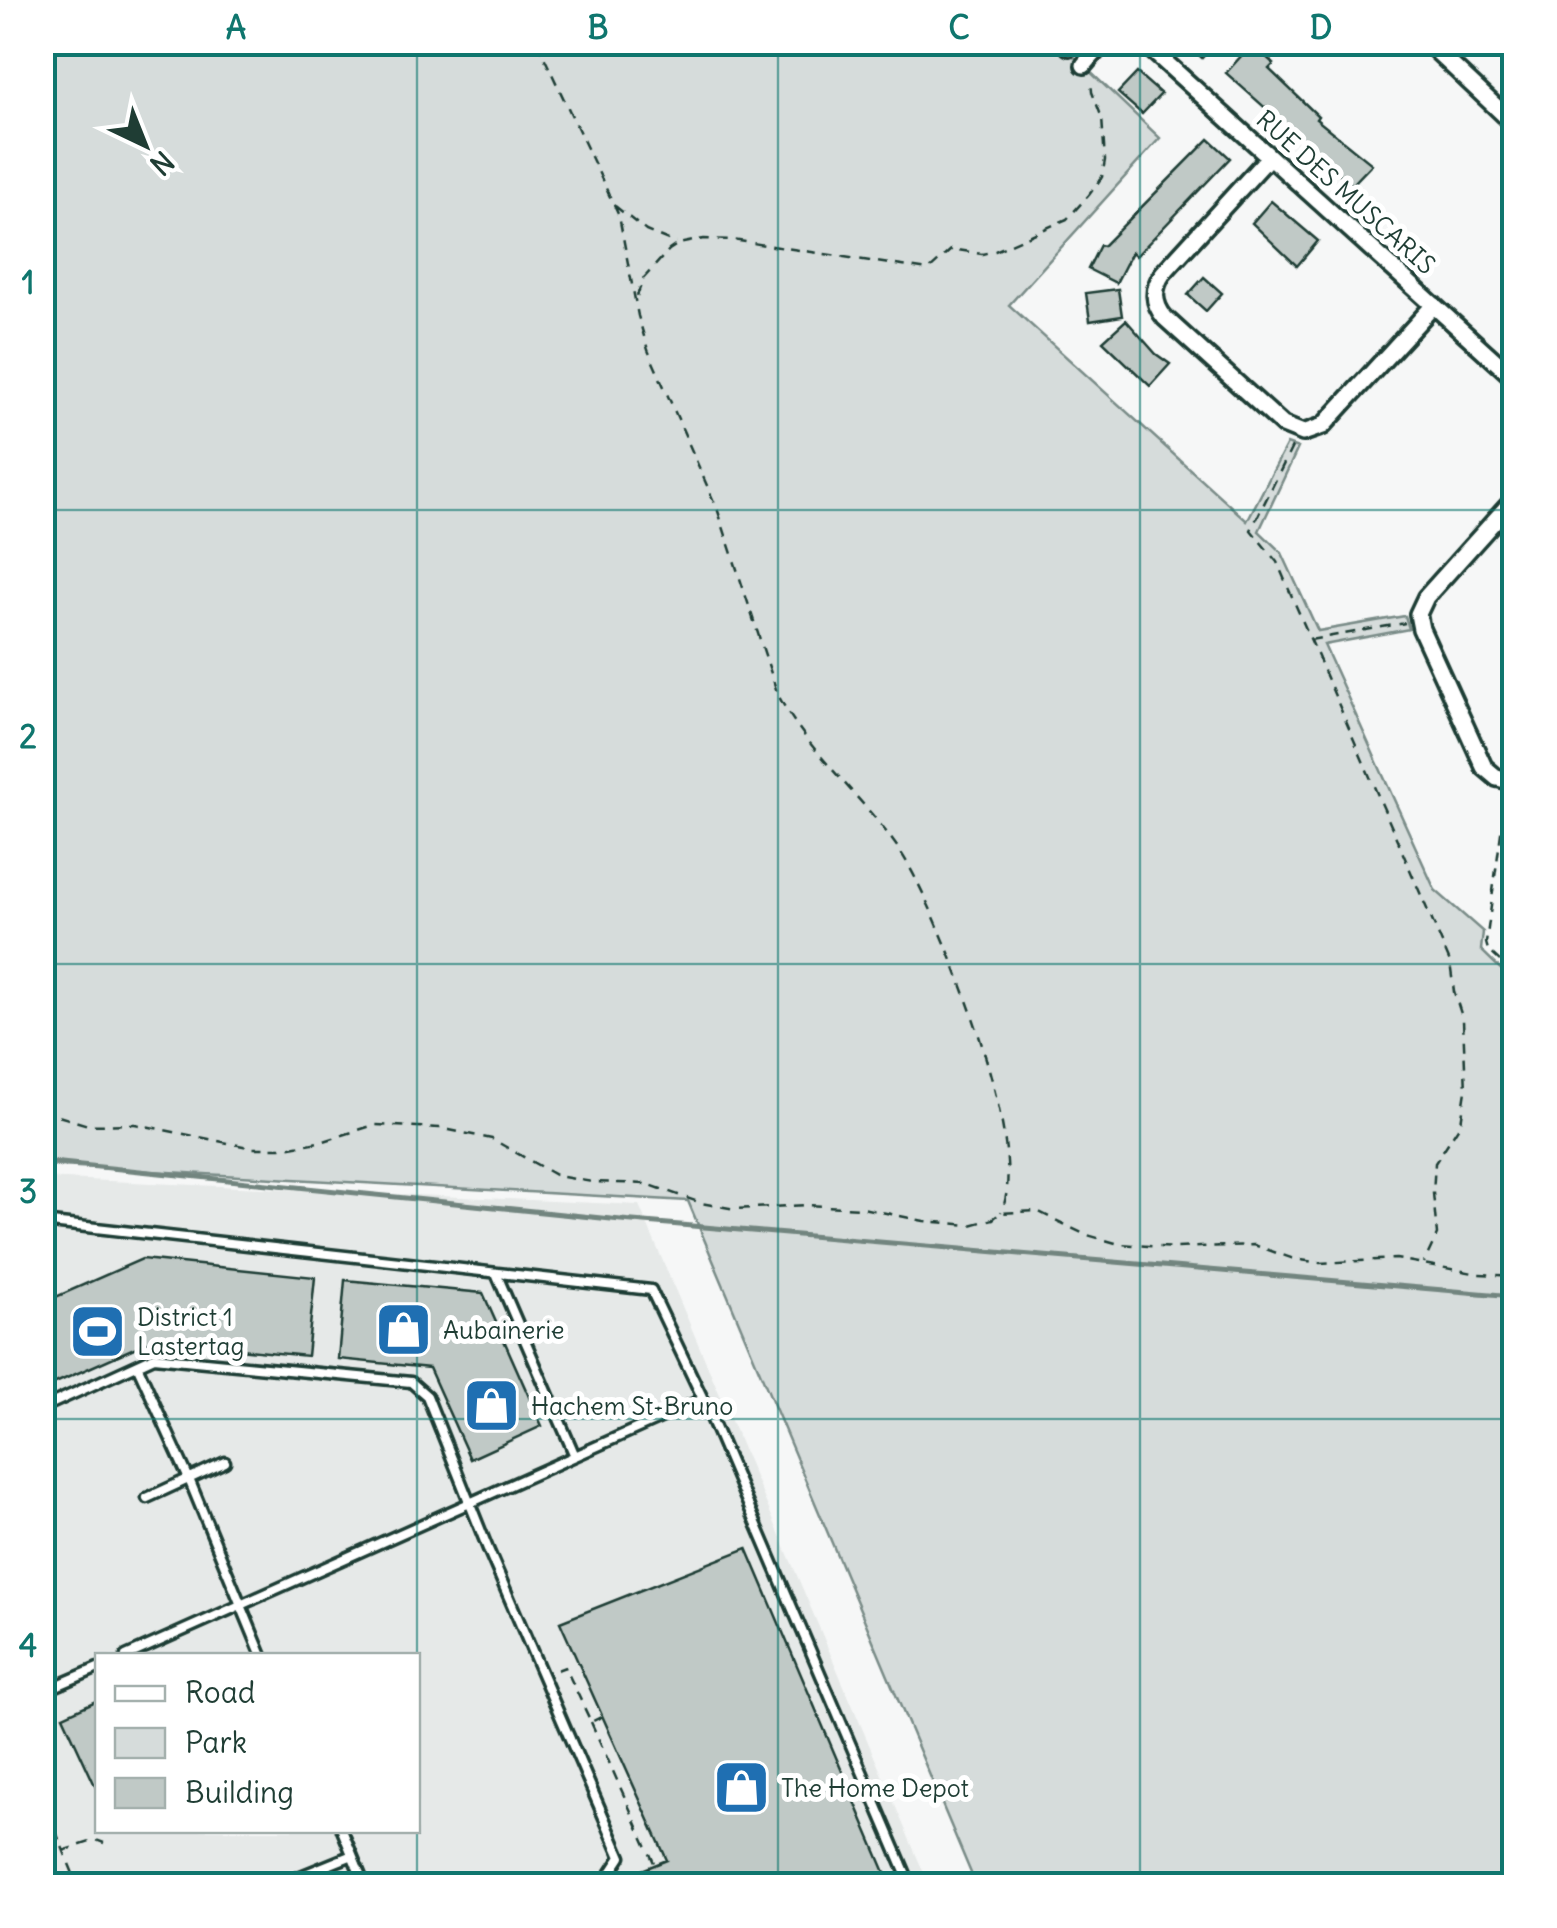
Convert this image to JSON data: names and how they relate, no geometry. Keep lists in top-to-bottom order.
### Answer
{
  "streets": {
    "street": ["RUE DES MUSCARIS"]
  },
  "places": {
    "shop": ["Aubainerie", "Hachem St-Bruno", "The Home Depot"],
    "sports": ["District 1 Lastertag"]
  },
  "legend": ["Road", "Park", "Building"],
  "north": "bottom right",
  "grid": {
    "columns": [
      "A",
      "B",
      "C",
      "D"
    ],
    "rows": [
      "1",
      "2",
      "3",
      "4"
    ]
  }
}
